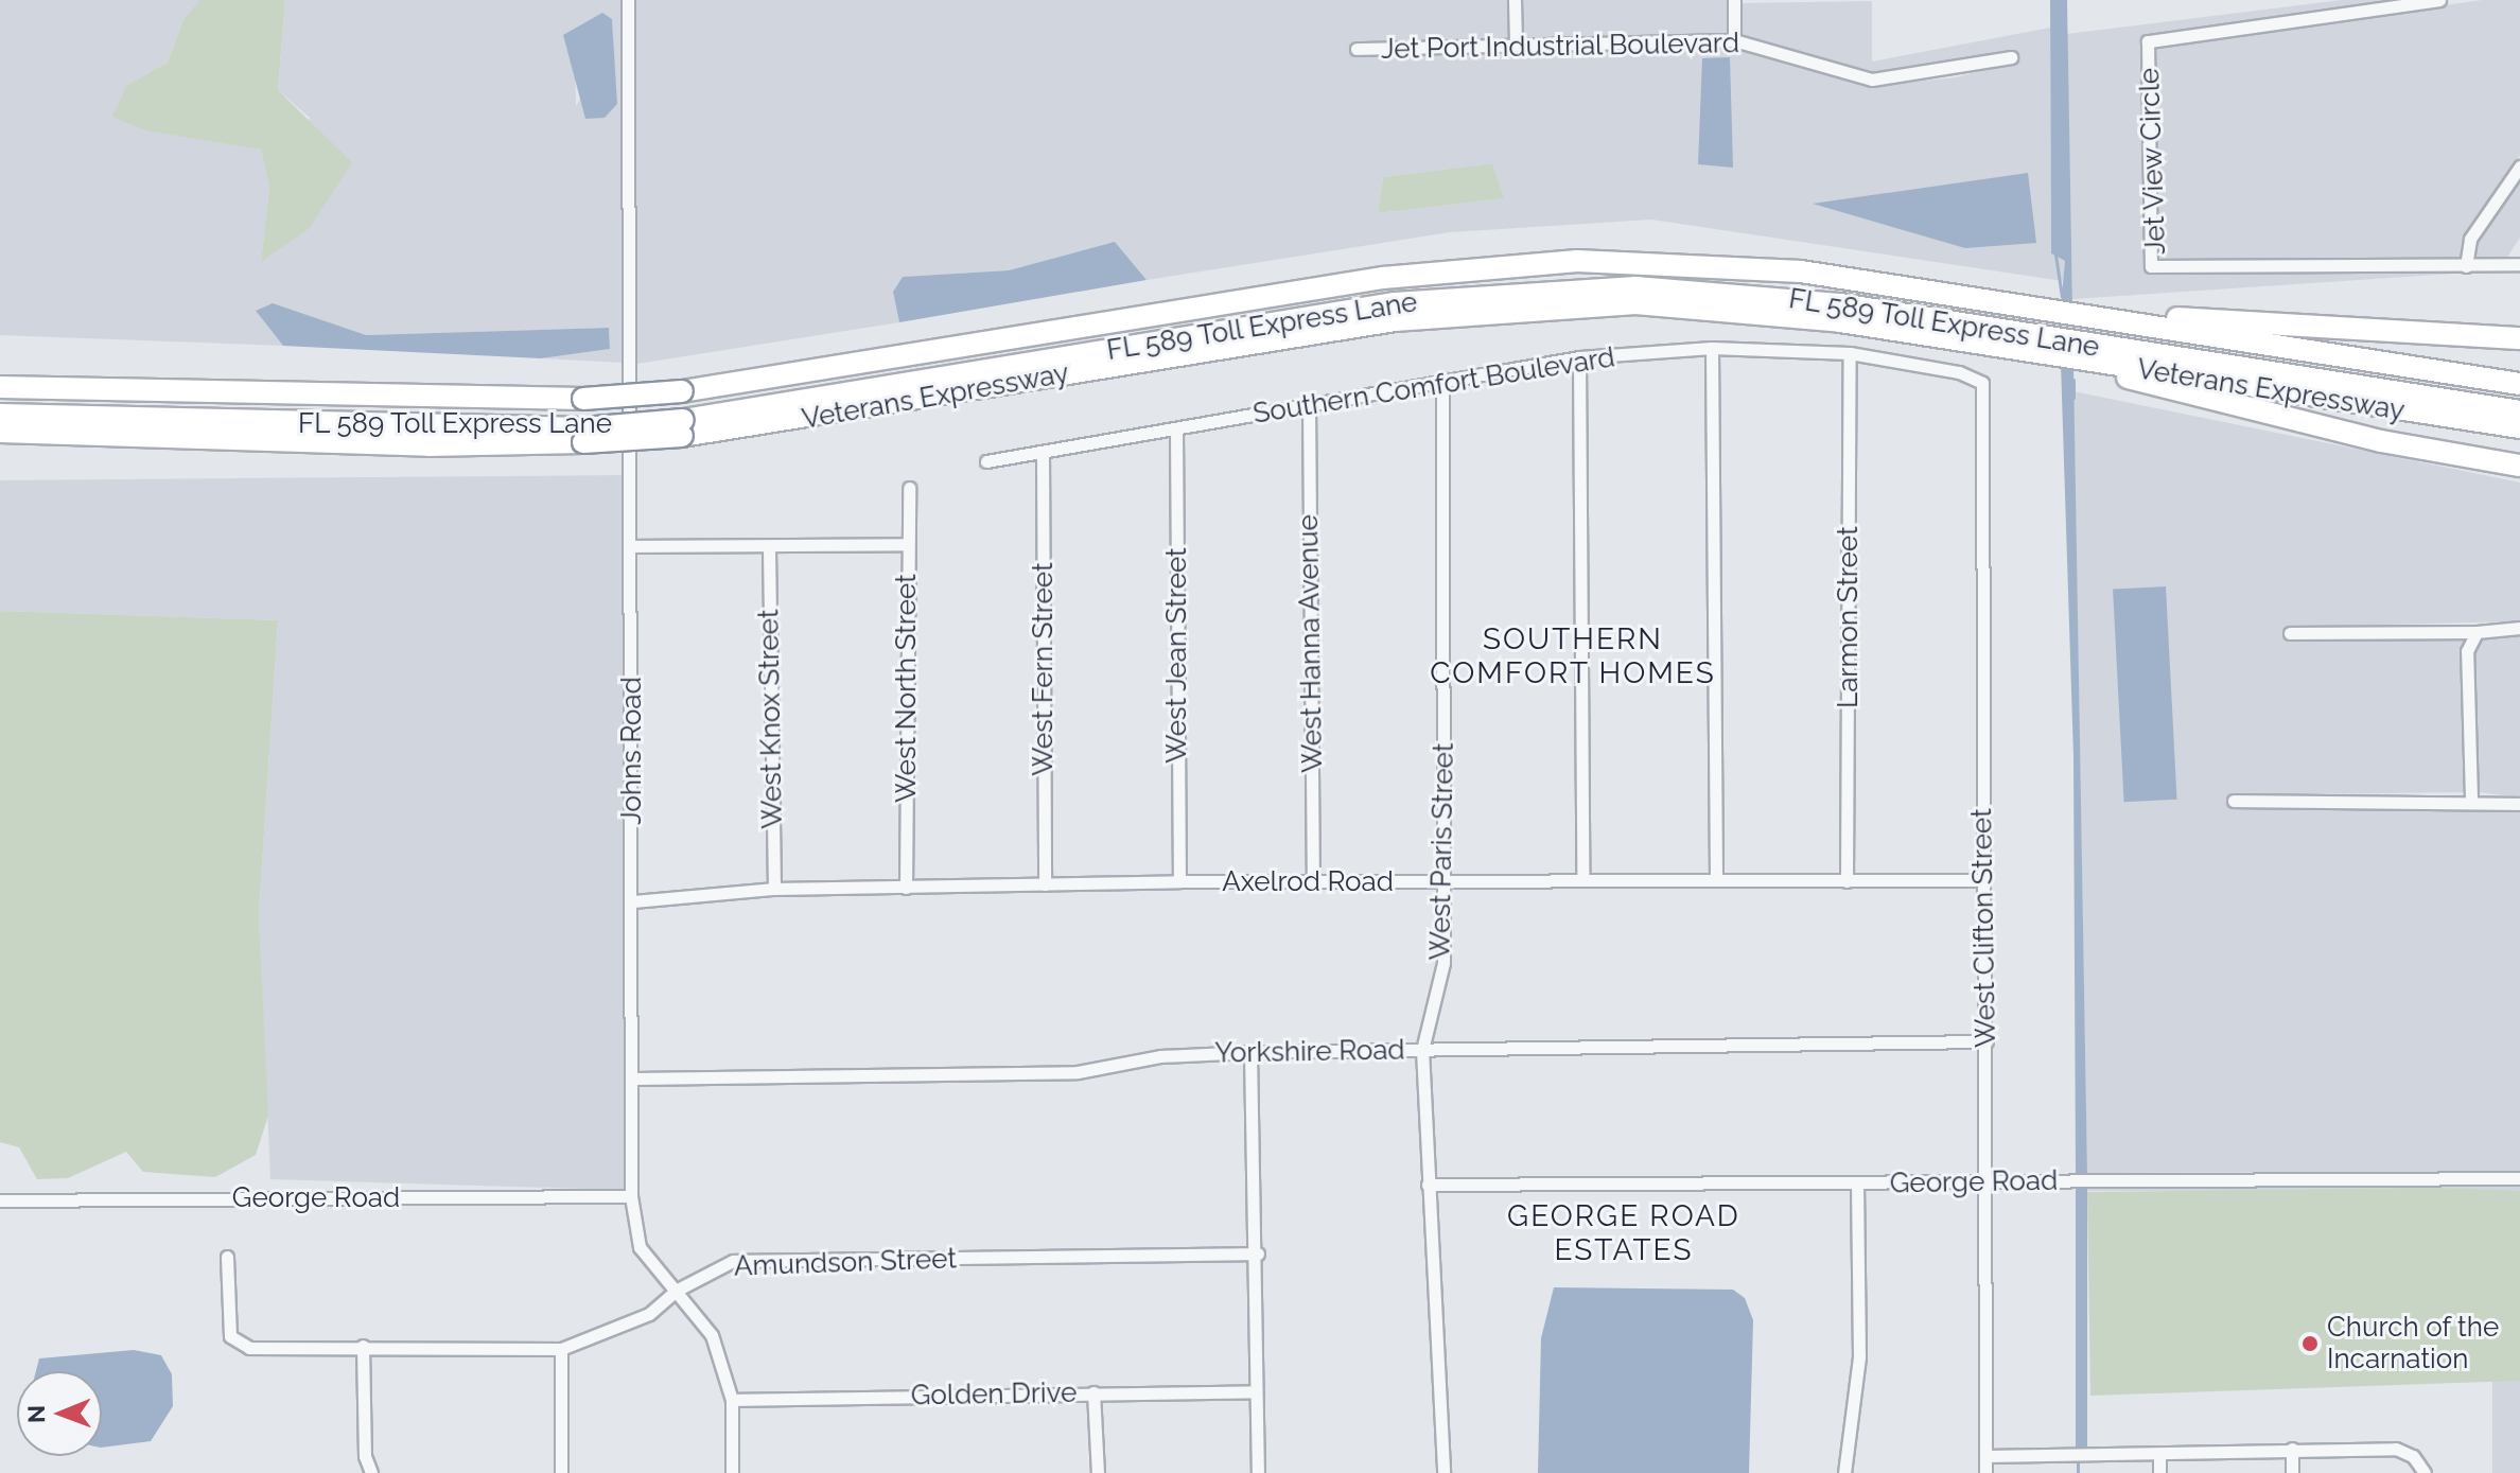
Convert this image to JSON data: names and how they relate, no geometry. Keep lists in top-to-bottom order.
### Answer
{
  "streets": {
    "highway": ["FL 589 Toll Express Lane", "Veterans Expressway"],
    "street": [
      "Jet Port Industrial Boulevard",
      "Jet View Circle",
      "Southern Comfort Boulevard",
      "Larmon Street",
      "West Hanna Avenue",
      "West Jean Street",
      "West Fern Street",
      "West North Street",
      "West Knox Street",
      "Johns Road",
      "West Paris Street",
      "Axelrod Road",
      "West Clifton Street",
      "Yorkshire Road",
      "George Road",
      "Amundson Street",
      "Golden Drive"
    ]
  },
  "crossings": [
    ["FL 589 Toll Express Lane", "Veterans Expressway"],
    ["Southern Comfort Boulevard", "Larmon Street"],
    ["Southern Comfort Boulevard", "West Hanna Avenue"],
    ["Southern Comfort Boulevard", "West Jean Street"],
    ["Southern Comfort Boulevard", "West Fern Street"],
    ["Southern Comfort Boulevard", "West Paris Street"],
    ["Southern Comfort Boulevard", "West Clifton Street"],
    ["Larmon Street", "Axelrod Road"],
    ["West Hanna Avenue", "Axelrod Road"],
    ["West Jean Street", "Axelrod Road"],
    ["West Fern Street", "Axelrod Road"],
    ["West North Street", "Axelrod Road"],
    ["West Knox Street", "Axelrod Road"],
    ["Johns Road", "Axelrod Road"],
    ["Johns Road", "Yorkshire Road"],
    ["Johns Road", "George Road"],
    ["Johns Road", "Amundson Street"],
    ["Johns Road", "Golden Drive"],
    ["West Paris Street", "Axelrod Road"],
    ["West Paris Street", "Yorkshire Road"],
    ["West Paris Street", "George Road"],
    ["Axelrod Road", "West Clifton Street"],
    ["West Clifton Street", "Yorkshire Road"],
    ["West Clifton Street", "George Road"]
  ],
  "districts": ["SOUTHERN COMFORT HOMES", "GEORGE ROAD ESTATES"],
  "places": ["Church of the Incarnation"],
  "north": "left"
}
